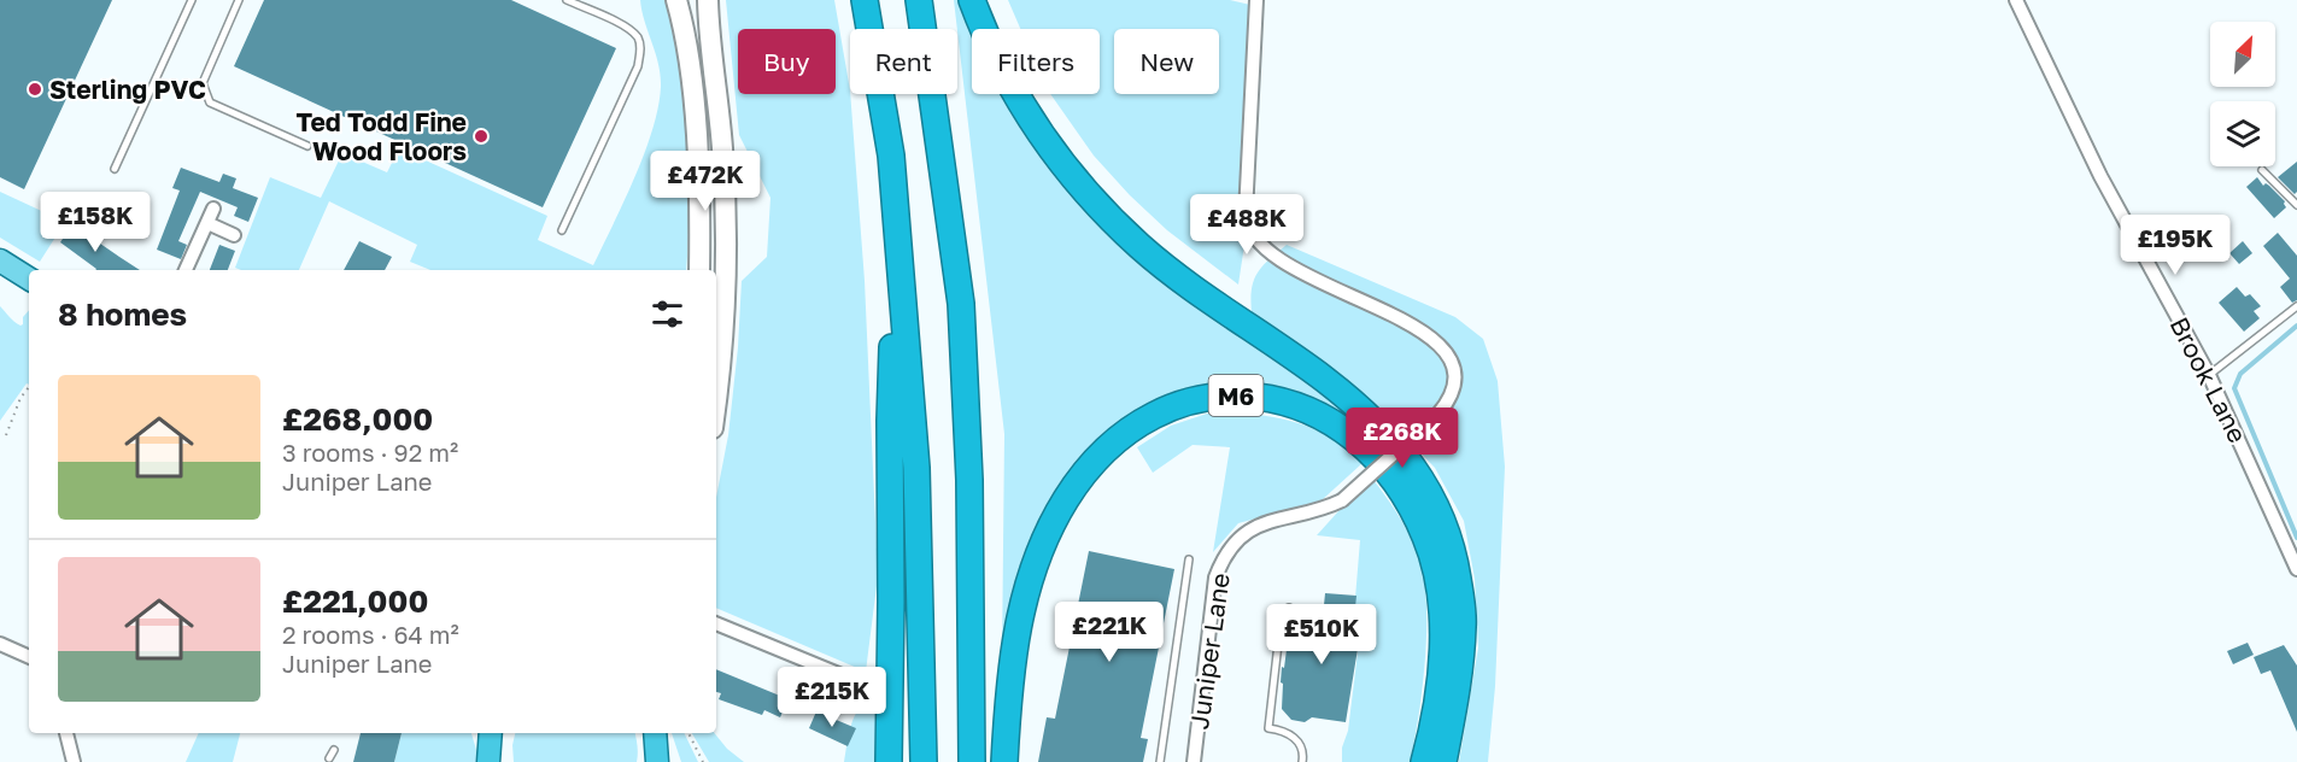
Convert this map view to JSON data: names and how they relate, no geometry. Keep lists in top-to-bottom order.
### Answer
{
  "streets": {
    "highway": ["M6"],
    "street": ["Brook Lane", "Juniper Lane"]
  },
  "places": ["Sterling PVC", "Ted Todd Fine Wood Floors"],
  "north": "top right",
  "page": {
    "chip": [
      "Buy",
      "Rent",
      "Filters",
      "New"
    ],
    "price": [
      "£472K",
      "£158K",
      "£488K",
      "£195K",
      "£268K",
      "£221K",
      "£510K",
      "£215K"
    ],
    "heading": "8 homes",
    "list": [
      {
        "name": "£268,000",
        "note": "3 rooms · 92 m² · Juniper Lane"
      },
      {
        "name": "£221,000",
        "note": "2 rooms · 64 m² · Juniper Lane"
      }
    ]
  }
}
